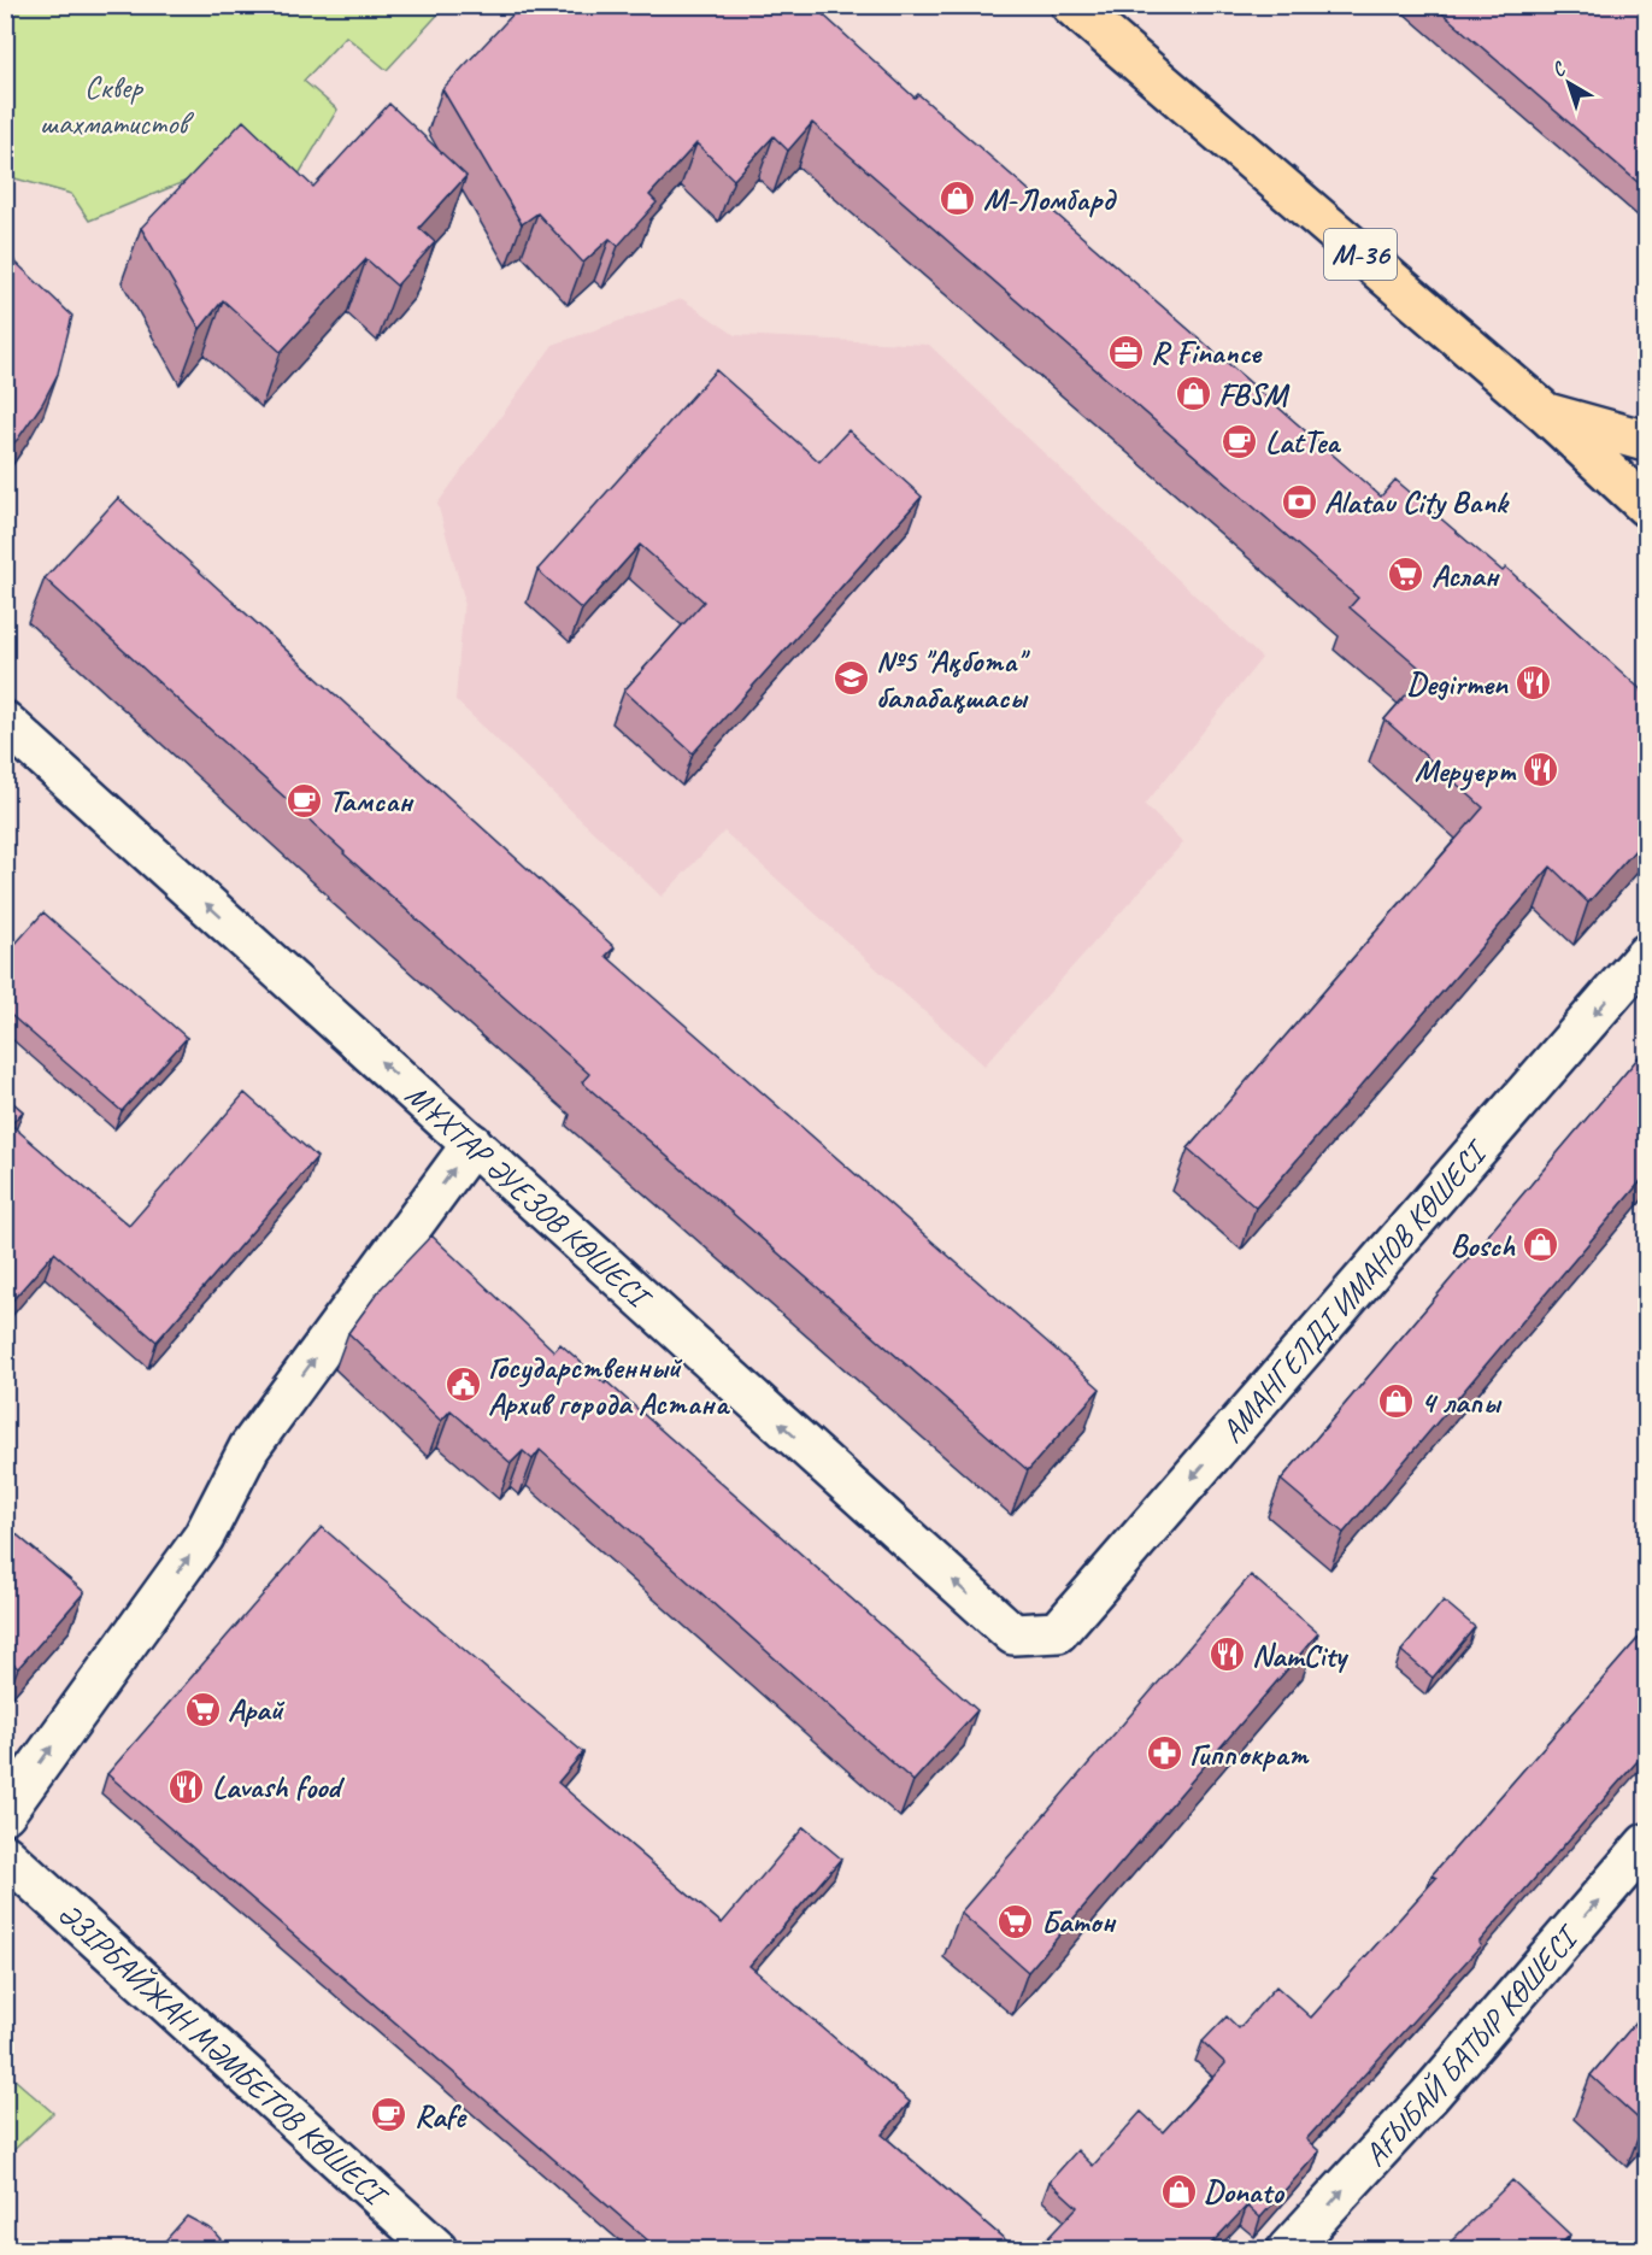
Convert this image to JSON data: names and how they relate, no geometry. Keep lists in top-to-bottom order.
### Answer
{
  "streets": {
    "main road": ["M-36"],
    "street": [
      "МҰХТАР ӘУЕЗОВ КӨШЕСІ",
      "АМАНГЕЛДІ ИМАНОВ КӨШЕСІ",
      "АҒЫБАЙ БАТЫР КӨШЕСІ",
      "ӘЗІРБАЙЖАН МӘМБЕТОВ КӨШЕСІ"
    ]
  },
  "crossings": [
    ["МҰХТАР ӘУЕЗОВ КӨШЕСІ", "АМАНГЕЛДІ ИМАНОВ КӨШЕСІ"]
  ],
  "one_way": ["МҰХТАР ӘУЕЗОВ КӨШЕСІ", "АМАНГЕЛДІ ИМАНОВ КӨШЕСІ", "АҒЫБАЙ БАТЫР КӨШЕСІ"],
  "parks": ["Сквер шахматистов"],
  "places": {
    "shop": [
      "М-Ломбард",
      "FBSM",
      "Bosch",
      "4 лапы",
      "Donato"
    ],
    "office": ["R Finance"],
    "cafe": ["LatTea", "Тамсан", "Rafe"],
    "bank": ["Alatau City Bank"],
    "supermarket": ["Аслан", "Арай", "Батон"],
    "school or university": ["№5 \"Ақбота\" балабақшасы"],
    "restaurant": [
      "Degirmen",
      "Меруерт",
      "NamCity",
      "Lavash food"
    ],
    "public building": ["Государственный Архив города Астана"],
    "pharmacy": ["Гиппократ"]
  },
  "north": "top left"
}
